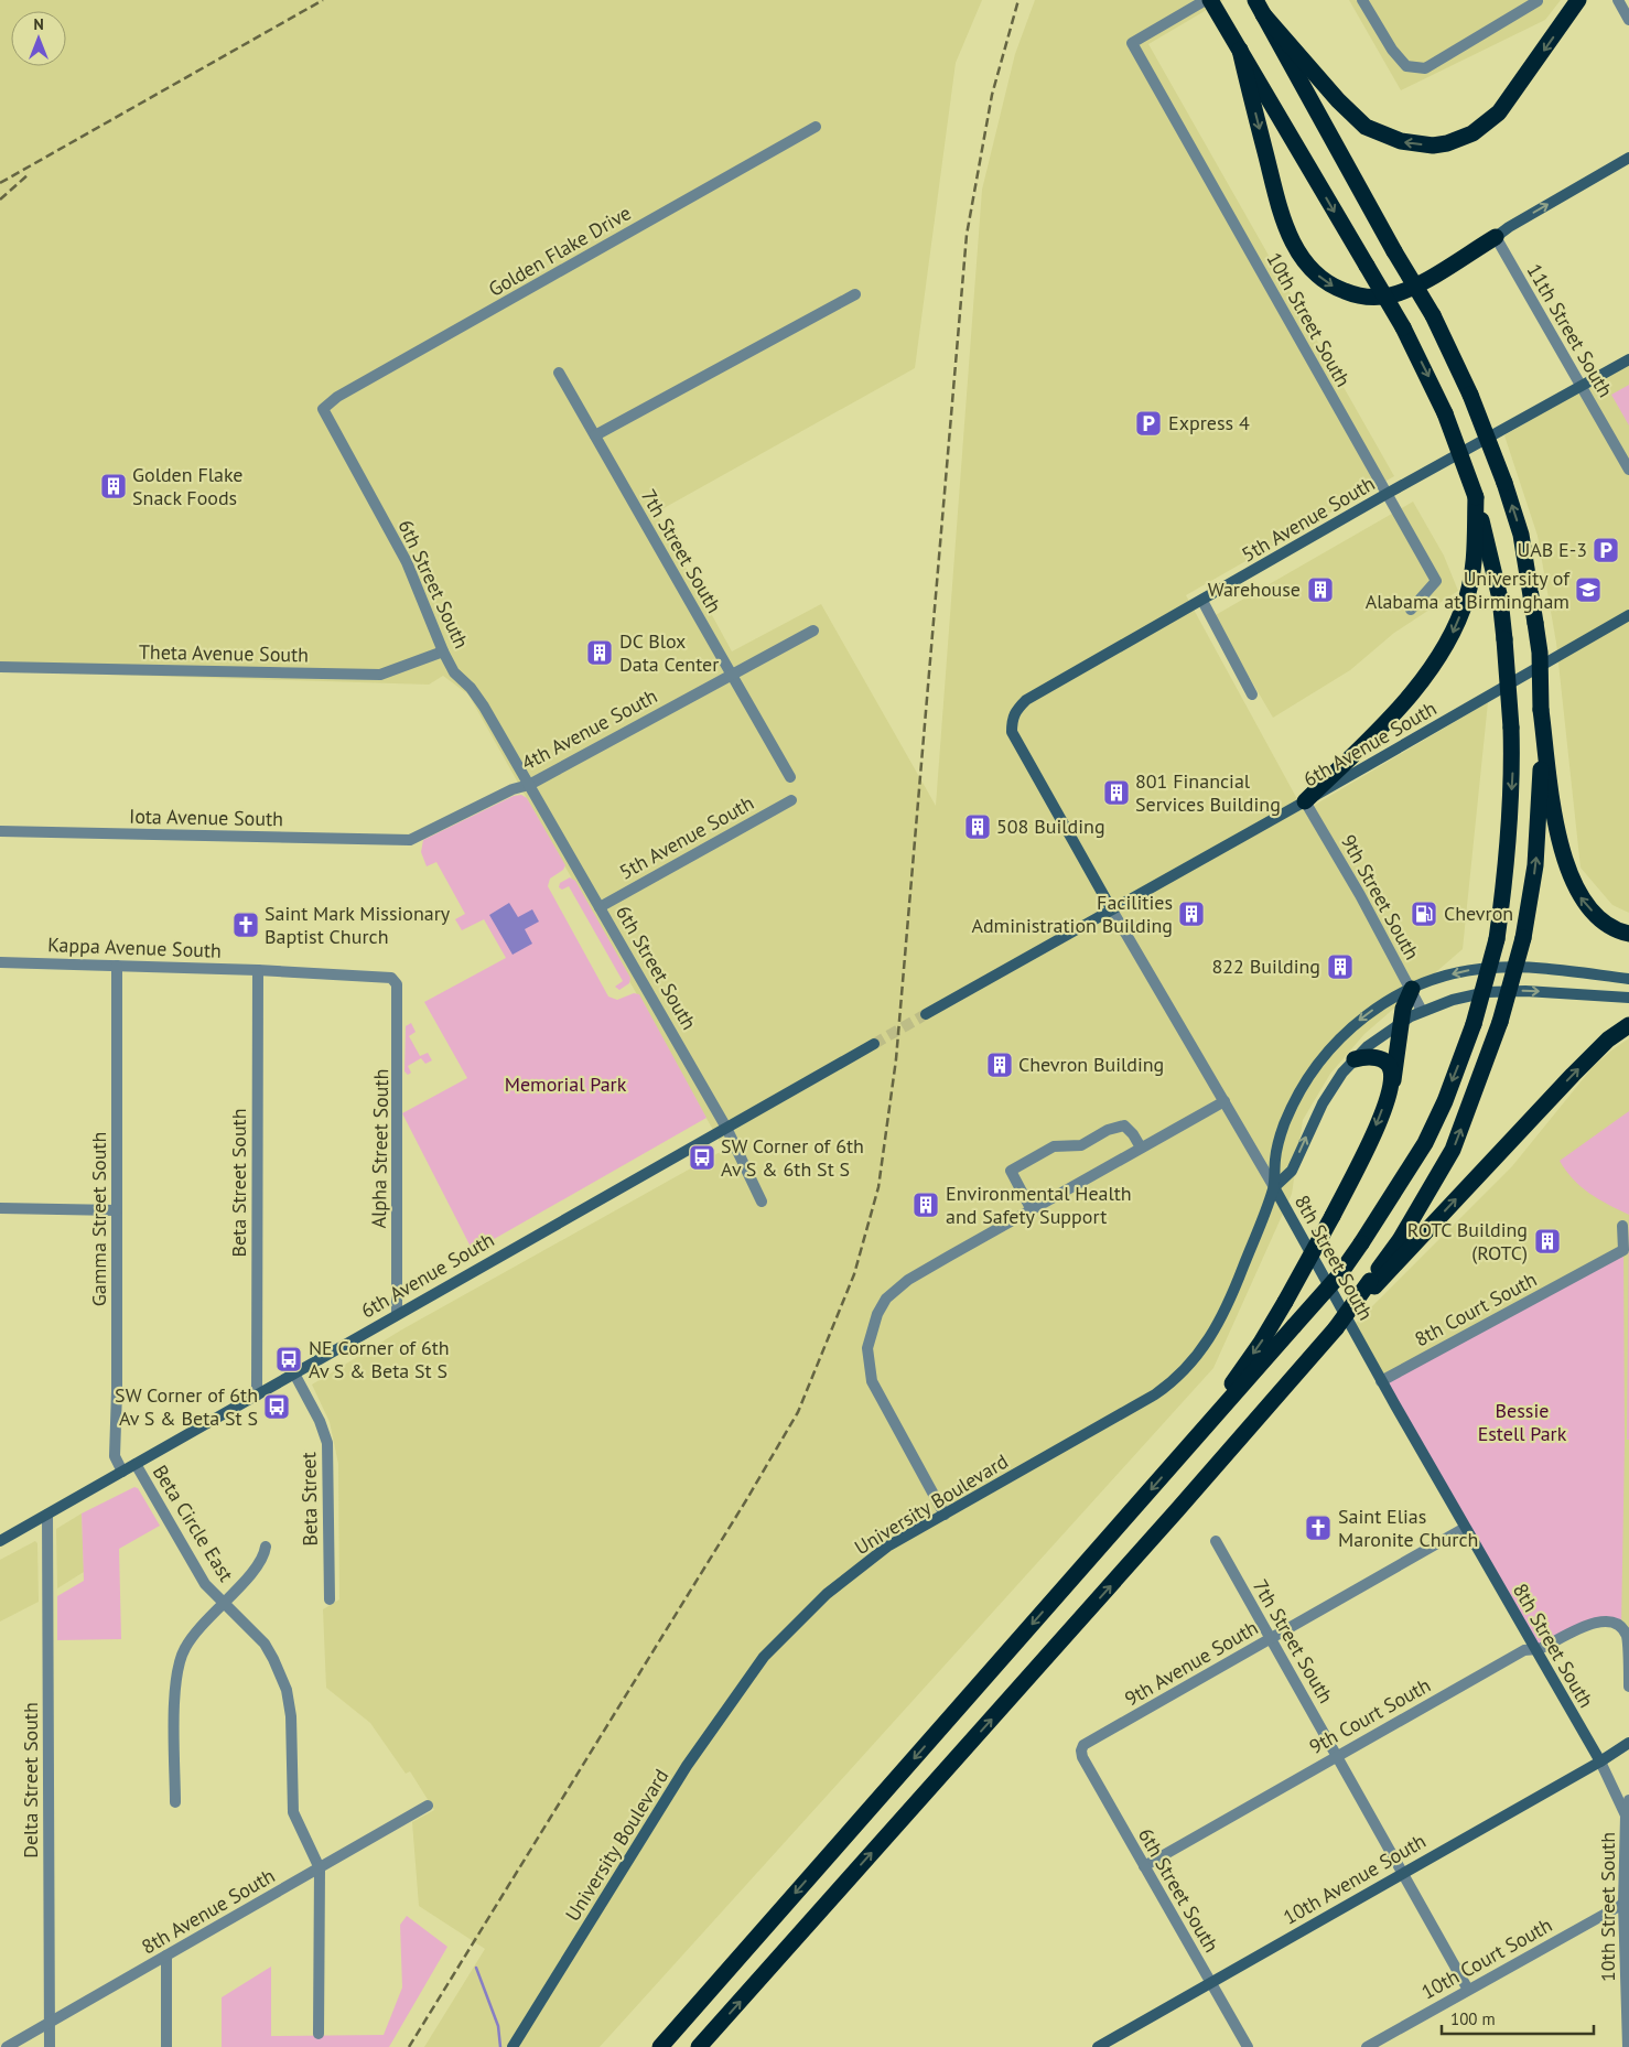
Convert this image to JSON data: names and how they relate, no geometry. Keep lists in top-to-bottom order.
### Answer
{
  "streets": {
    "main road": [
      "5th Avenue South",
      "6th Avenue South",
      "8th Street South",
      "University Boulevard",
      "10th Avenue South"
    ],
    "street": [
      "Golden Flake Drive",
      "10th Street South",
      "11th Street South",
      "7th Street South",
      "6th Street South",
      "Theta Avenue South",
      "4th Avenue South",
      "Iota Avenue South",
      "9th Street South",
      "Kappa Avenue South",
      "Alpha Street South",
      "Beta Street South",
      "Gamma Street South",
      "8th Court South",
      "Beta Street",
      "Beta Circle East",
      "9th Avenue South",
      "9th Court South",
      "Delta Street South",
      "8th Avenue South",
      "10th Court South"
    ]
  },
  "crossings": [
    ["Golden Flake Drive", "6th Street South"],
    ["10th Street South", "5th Avenue South"],
    ["10th Street South", "8th Street South"],
    ["10th Street South", "10th Court South"],
    ["11th Street South", "5th Avenue South"],
    ["5th Avenue South", "6th Street South"],
    ["5th Avenue South", "8th Street South"],
    ["7th Street South", "4th Avenue South"],
    ["7th Street South", "9th Avenue South"],
    ["7th Street South", "9th Court South"],
    ["7th Street South", "10th Avenue South"],
    ["7th Street South", "10th Court South"],
    ["6th Street South", "Theta Avenue South"],
    ["6th Street South", "4th Avenue South"],
    ["6th Street South", "6th Avenue South"],
    ["6th Street South", "9th Avenue South"],
    ["6th Street South", "9th Court South"],
    ["6th Street South", "10th Avenue South"],
    ["4th Avenue South", "Iota Avenue South"],
    ["6th Avenue South", "9th Street South"],
    ["6th Avenue South", "Alpha Street South"],
    ["6th Avenue South", "Beta Street South"],
    ["6th Avenue South", "Gamma Street South"],
    ["6th Avenue South", "8th Street South"],
    ["6th Avenue South", "Beta Street"],
    ["6th Avenue South", "Beta Circle East"],
    ["6th Avenue South", "Delta Street South"],
    ["9th Street South", "University Boulevard"],
    ["Kappa Avenue South", "Alpha Street South"],
    ["Kappa Avenue South", "Beta Street South"],
    ["Kappa Avenue South", "Gamma Street South"],
    ["8th Street South", "8th Court South"],
    ["8th Street South", "University Boulevard"],
    ["8th Street South", "9th Avenue South"],
    ["8th Street South", "9th Court South"],
    ["8th Street South", "10th Avenue South"],
    ["Beta Circle East", "8th Avenue South"],
    ["Delta Street South", "8th Avenue South"]
  ],
  "parks": ["Memorial Park", "Bessie Estell Park"],
  "places": {
    "parking": ["Express 4", "UAB E-3"],
    "building": [
      "Golden Flake Snack Foods",
      "Warehouse",
      "DC Blox Data Center",
      "801 Financial Services Building",
      "508 Building",
      "Facilities Administration Building",
      "822 Building",
      "Chevron Building",
      "Environmental Health and Safety Support",
      "ROTC Building (ROTC)"
    ],
    "school or university": ["University of Alabama at Birmingham"],
    "fuel station": ["Chevron"],
    "church": ["Saint Mark Missionary Baptist Church", "Saint Elias Maronite Church"],
    "bus stop": ["SW Corner of 6th Av S & 6th St S", "NE Corner of 6th Av S & Beta St S", "SW Corner of 6th Av S & Beta St S"]
  },
  "scale_bar": "100 m",
  "north": "top"
}
